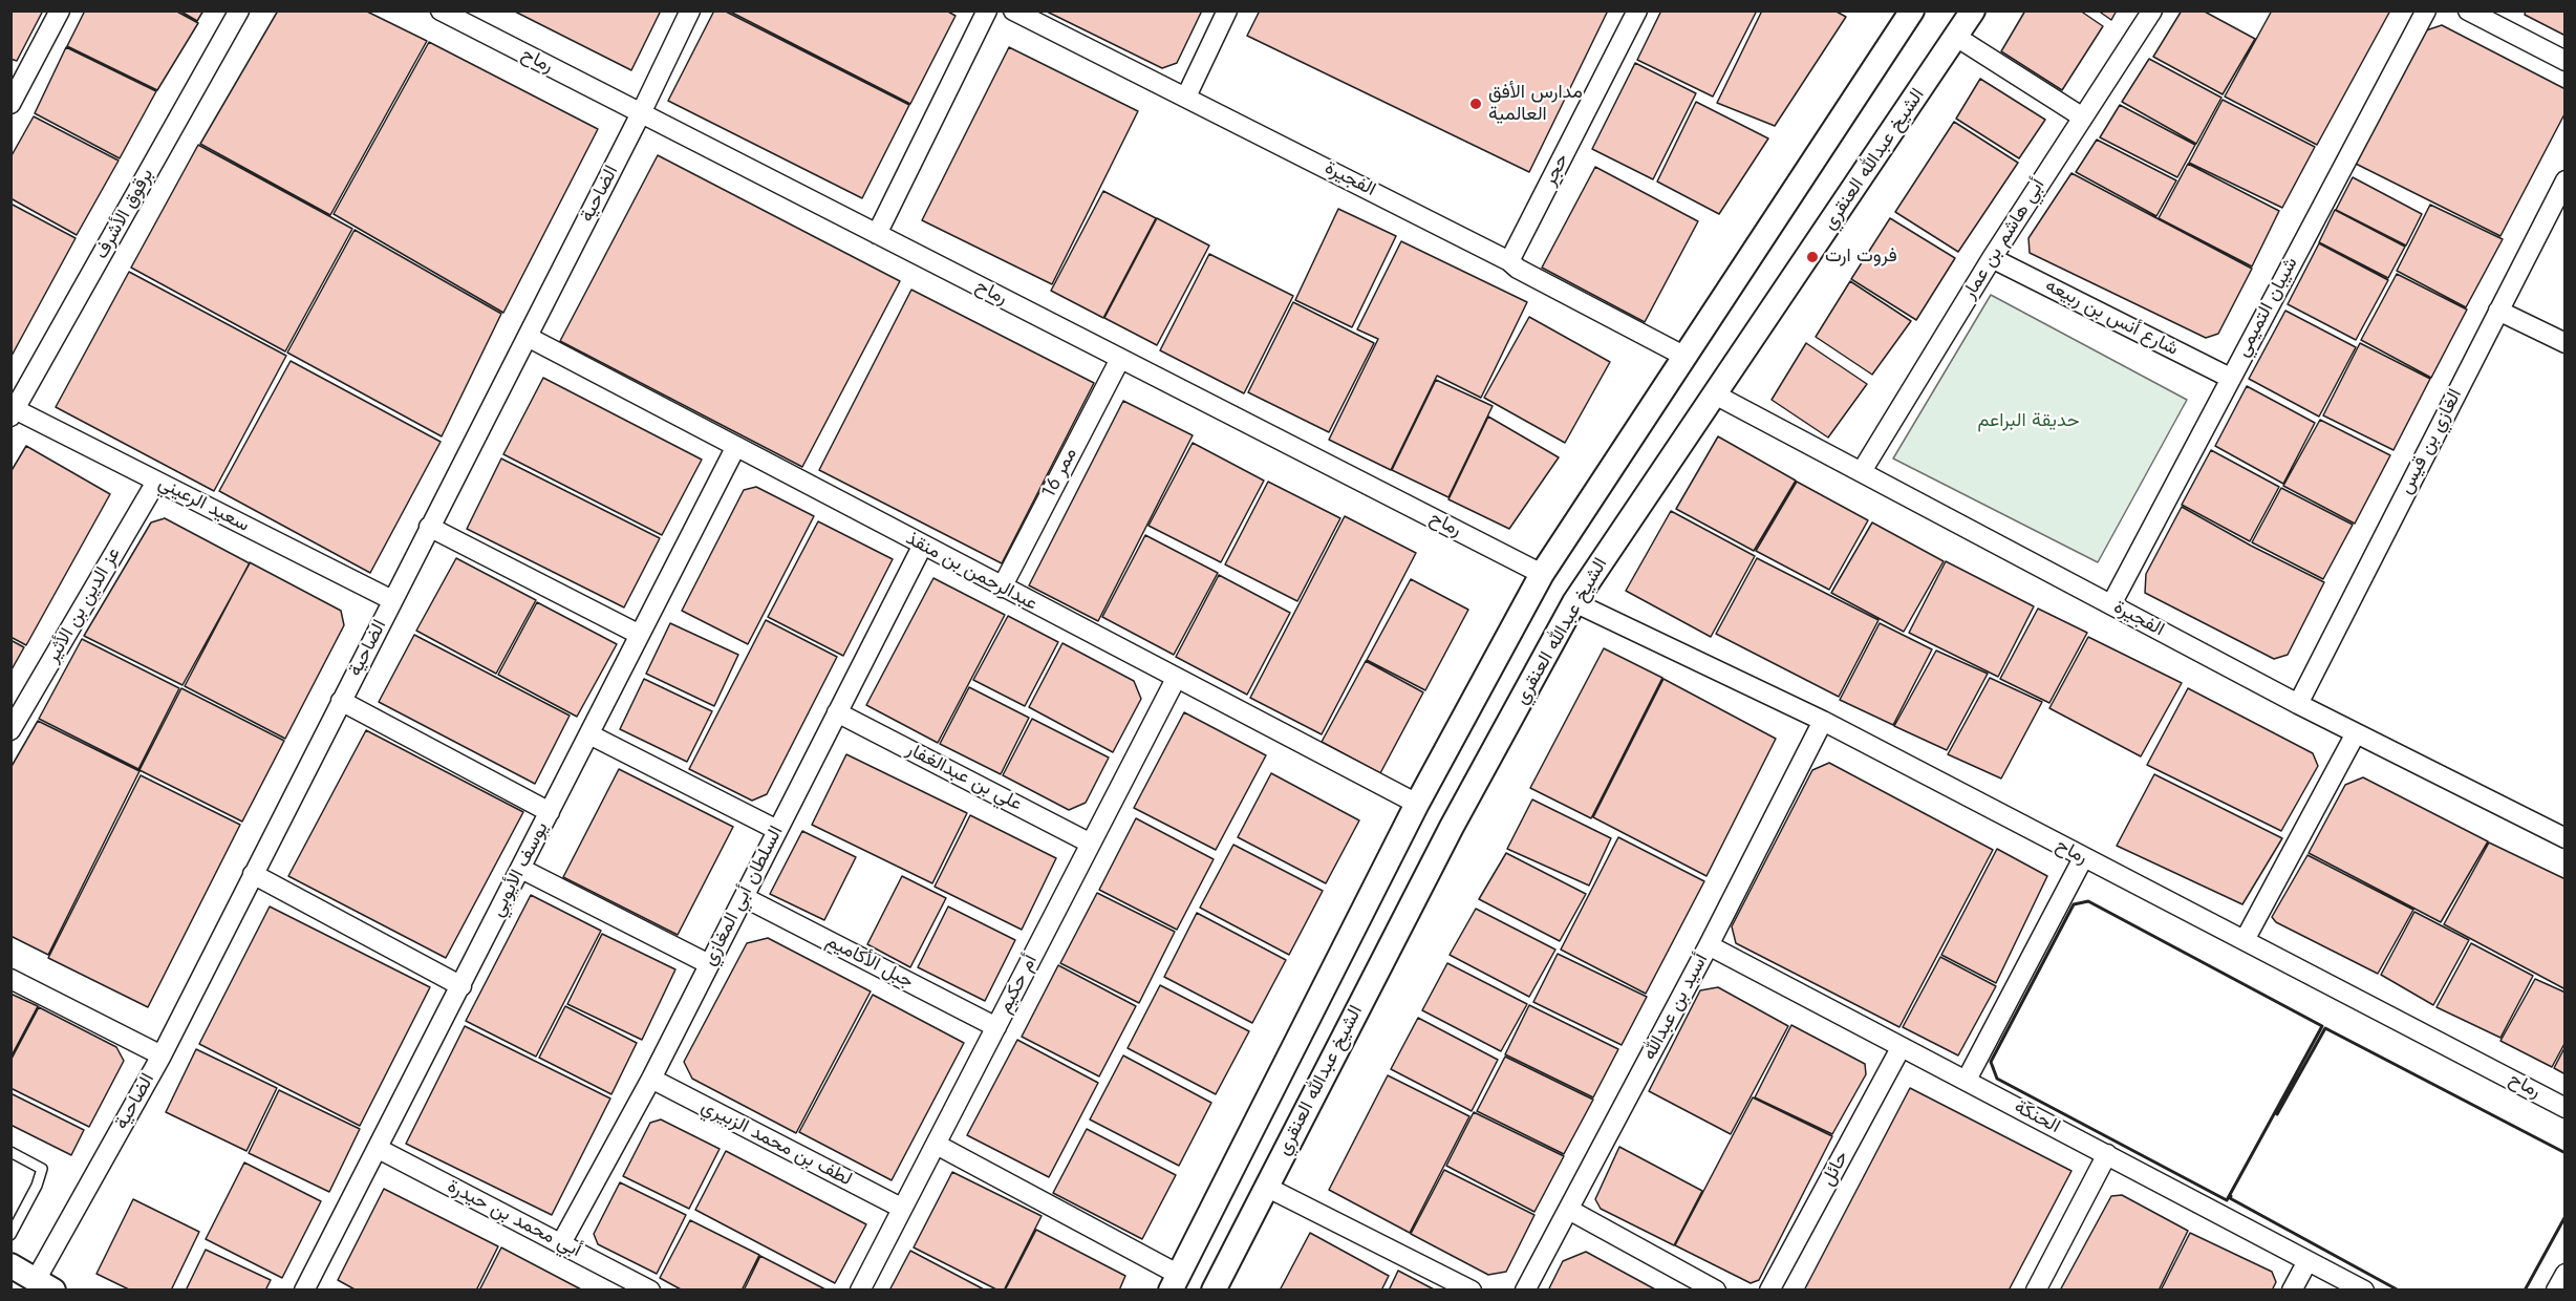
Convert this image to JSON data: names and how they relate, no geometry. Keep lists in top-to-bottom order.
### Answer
{
  "streets": {
    "street": [
      "رماح",
      "الشيخ عبدالله العنقري",
      "حجر",
      "الفجيرة",
      "الضاحية",
      "برقوق الأشرف",
      "أبي هاشم بن عمار",
      "شيبان التميمي",
      "شارع أنس بن ربيعه",
      "الغازي بن قيس",
      "ممر 16",
      "سعيد الرعيني",
      "عبدالرحمن بن منقذ",
      "عز الدين بن الأثير",
      "علي بن عبدالغفار",
      "يوسف الأيوبي",
      "السلطان أبي المغازي",
      "جبل الأكاميم",
      "أم حكيم",
      "أسيد بن عبدالله",
      "الحنكة",
      "لطف بن محمد الزبيري",
      "حائل",
      "أبي محمد بن حيدرة"
    ]
  },
  "crossings": [
    ["رماح", "الشيخ عبدالله العنقري"],
    ["رماح", "الضاحية"],
    ["رماح", "ممر 16"],
    ["رماح", "أسيد بن عبدالله"],
    ["الشيخ عبدالله العنقري", "الفجيرة"],
    ["الشيخ عبدالله العنقري", "عبدالرحمن بن منقذ"],
    ["حجر", "الفجيرة"],
    ["الفجيرة", "أبي هاشم بن عمار"],
    ["الفجيرة", "شيبان التميمي"],
    ["الفجيرة", "الغازي بن قيس"],
    ["الضاحية", "سعيد الرعيني"],
    ["الضاحية", "عبدالرحمن بن منقذ"],
    ["برقوق الأشرف", "سعيد الرعيني"],
    ["أبي هاشم بن عمار", "شارع أنس بن ربيعه"],
    ["شيبان التميمي", "شارع أنس بن ربيعه"],
    ["ممر 16", "عبدالرحمن بن منقذ"],
    ["سعيد الرعيني", "عز الدين بن الأثير"],
    ["عبدالرحمن بن منقذ", "يوسف الأيوبي"],
    ["عبدالرحمن بن منقذ", "السلطان أبي المغازي"],
    ["عبدالرحمن بن منقذ", "أم حكيم"],
    ["علي بن عبدالغفار", "السلطان أبي المغازي"],
    ["علي بن عبدالغفار", "أم حكيم"],
    ["يوسف الأيوبي", "أبي محمد بن حيدرة"],
    ["السلطان أبي المغازي", "جبل الأكاميم"],
    ["السلطان أبي المغازي", "لطف بن محمد الزبيري"],
    ["السلطان أبي المغازي", "أبي محمد بن حيدرة"],
    ["جبل الأكاميم", "أم حكيم"],
    ["أم حكيم", "لطف بن محمد الزبيري"],
    ["أسيد بن عبدالله", "الحنكة"],
    ["الحنكة", "حائل"]
  ],
  "parks": ["حديقة البراعم"],
  "places": ["مدارس الأفق العالمية", "فروت ارت"]
}
